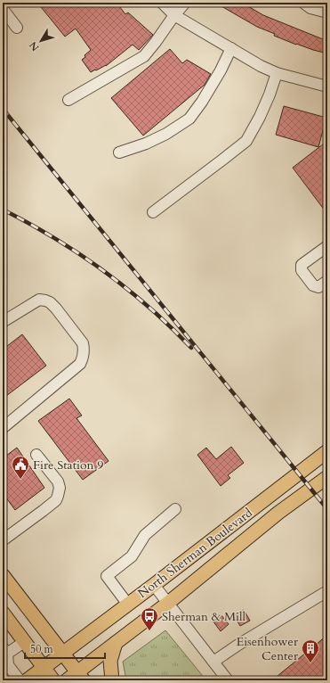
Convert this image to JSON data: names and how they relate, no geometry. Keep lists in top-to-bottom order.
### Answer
{
  "streets": {
    "main road": ["North Sherman Boulevard"]
  },
  "places": {
    "public building": ["Fire Station 9"],
    "bus stop": ["Sherman & Mill"],
    "building": ["Eisenhower Center"]
  },
  "scale_bar": "50 m",
  "north": "bottom left"
}
